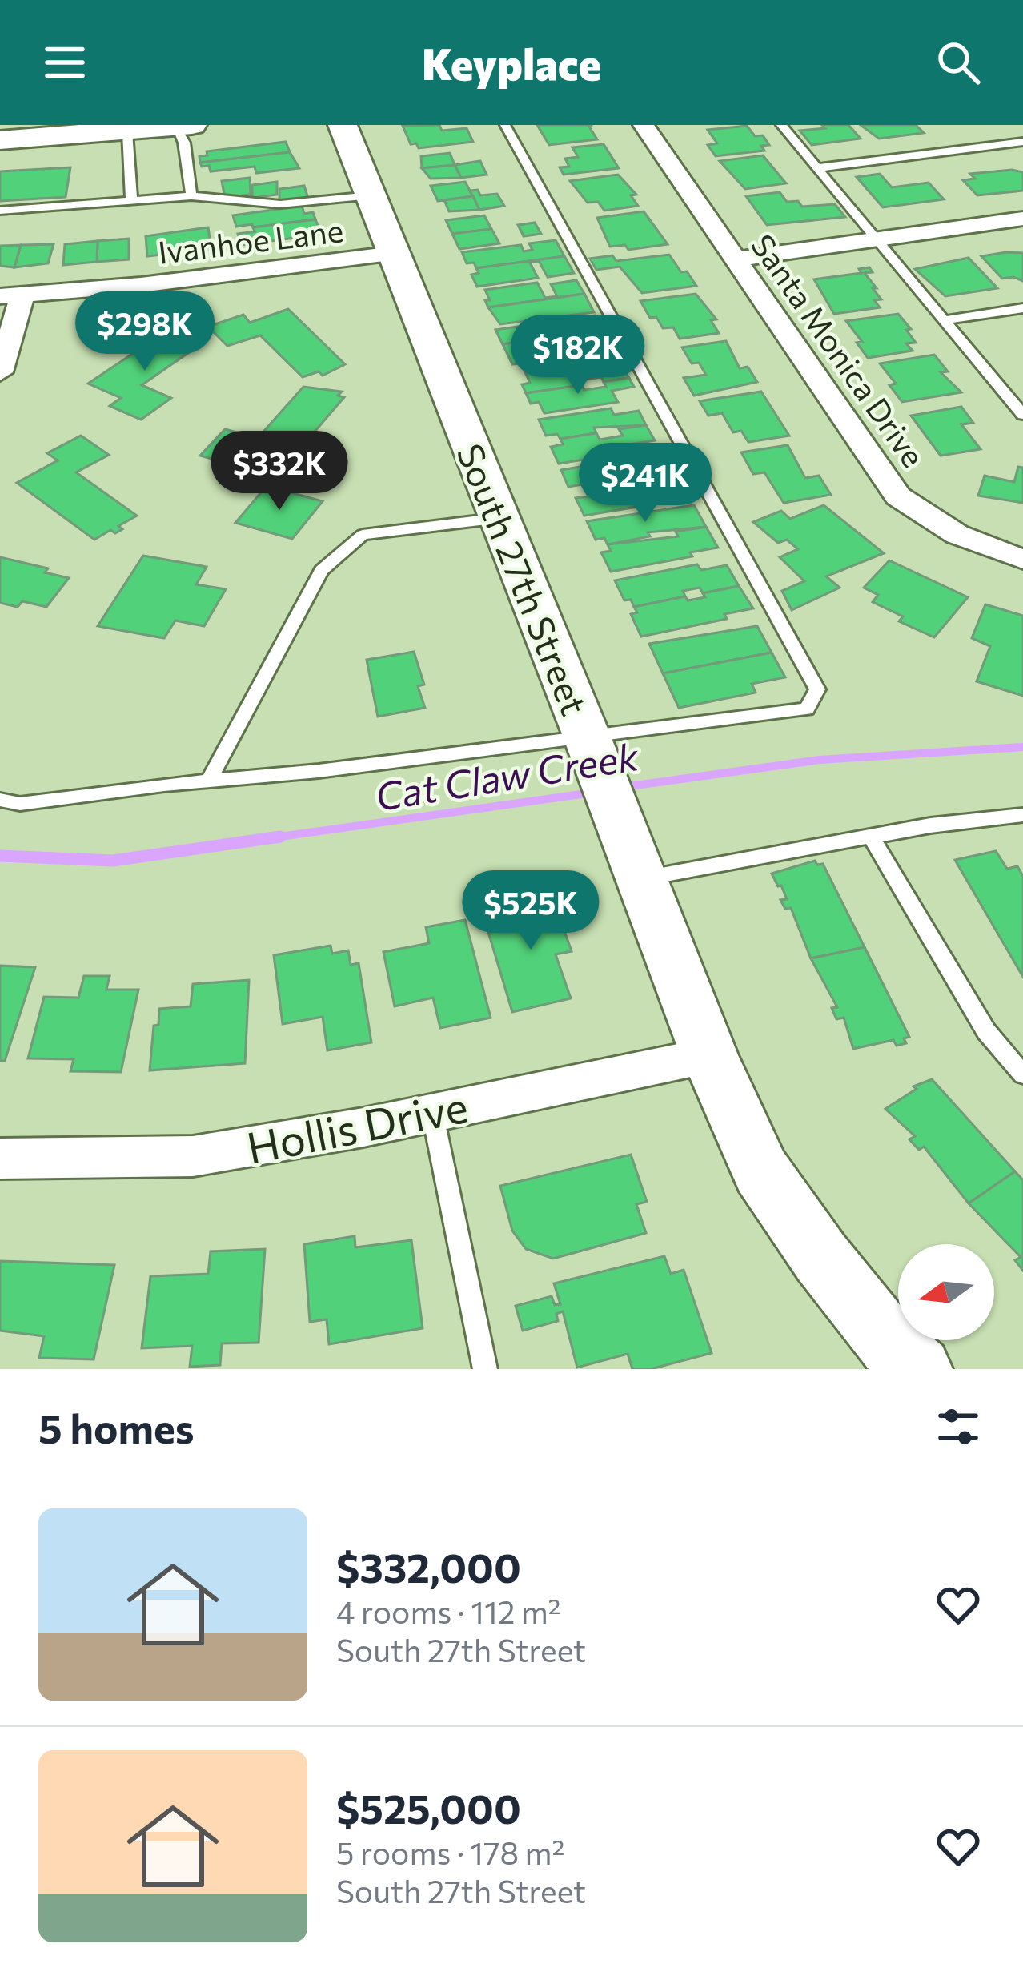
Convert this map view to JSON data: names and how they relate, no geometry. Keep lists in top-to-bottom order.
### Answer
{
  "streets": {
    "main road": ["South 27th Street"],
    "street": ["Ivanhoe Lane", "Santa Monica Drive", "Hollis Drive"]
  },
  "crossings": [
    ["Ivanhoe Lane", "South 27th Street"],
    ["South 27th Street", "Hollis Drive"]
  ],
  "water": ["Cat Claw Creek"],
  "north": "left",
  "page": {
    "header": "Keyplace",
    "price": [
      "$298K",
      "$182K",
      "$332K",
      "$241K",
      "$525K"
    ],
    "heading": "5 homes",
    "list": [
      {
        "name": "$332,000",
        "note": "4 rooms · 112 m² · South 27th Street"
      },
      {
        "name": "$525,000",
        "note": "5 rooms · 178 m² · South 27th Street"
      }
    ]
  }
}
